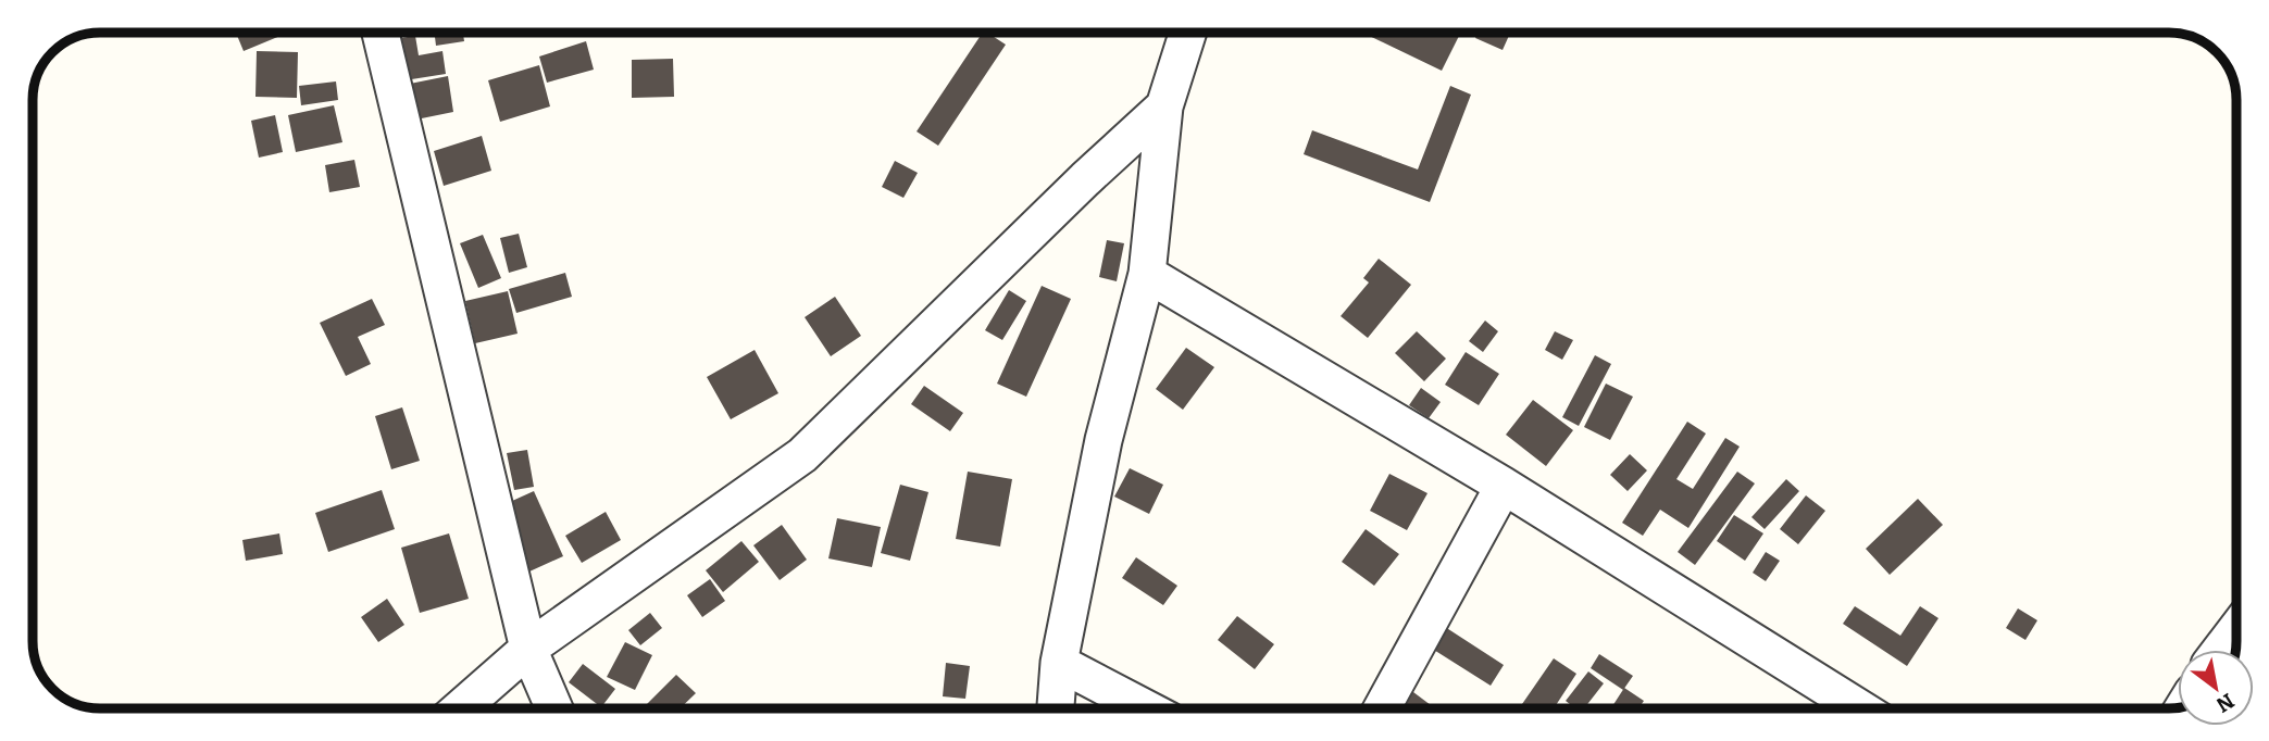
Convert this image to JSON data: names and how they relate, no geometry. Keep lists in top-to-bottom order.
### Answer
{
  "north": "bottom right"
}
